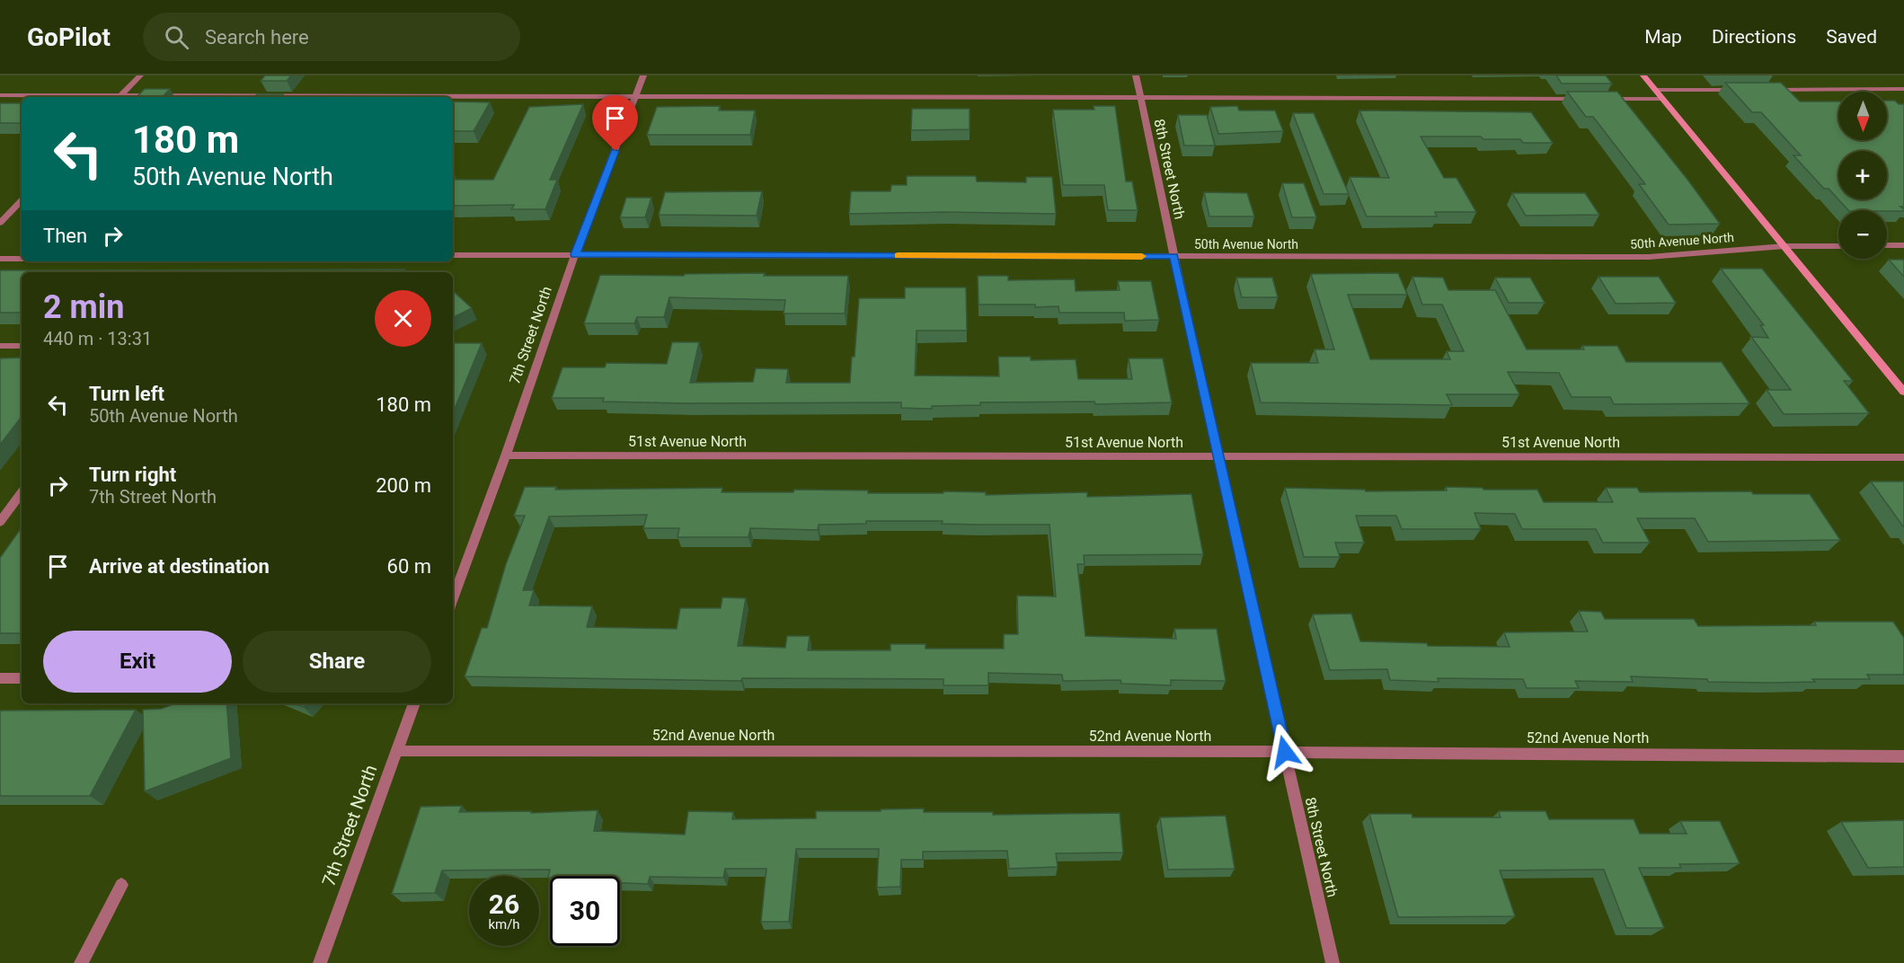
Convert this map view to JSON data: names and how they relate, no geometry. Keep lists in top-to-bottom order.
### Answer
{
  "streets": {
    "street": [
      "8th Street North",
      "50th Avenue North",
      "7th Street North",
      "51st Avenue North",
      "52nd Avenue North"
    ]
  },
  "crossings": [
    ["8th Street North", "50th Avenue North"],
    ["8th Street North", "51st Avenue North"],
    ["8th Street North", "52nd Avenue North"],
    ["50th Avenue North", "7th Street North"],
    ["7th Street North", "51st Avenue North"],
    ["7th Street North", "52nd Avenue North"]
  ],
  "north": "bottom",
  "page": {
    "header": "GoPilot",
    "search": "Search here",
    "nav": ["Map", "Directions", "Saved"],
    "map_buttons": ["+", "−"],
    "turn": ["180 m", "50th Avenue North"],
    "then": "Then",
    "heading": ["2 min", "440 m · 13:31"],
    "list": [
      {
        "name": "Turn left",
        "note": "50th Avenue North",
        "value": "180 m"
      },
      {
        "name": "Turn right",
        "note": "7th Street North",
        "value": "200 m"
      },
      {
        "name": "Arrive at destination",
        "value": "60 m"
      }
    ],
    "buttons": ["Exit", "Share"],
    "speed": "26 km/h",
    "limit": "30"
  }
}
